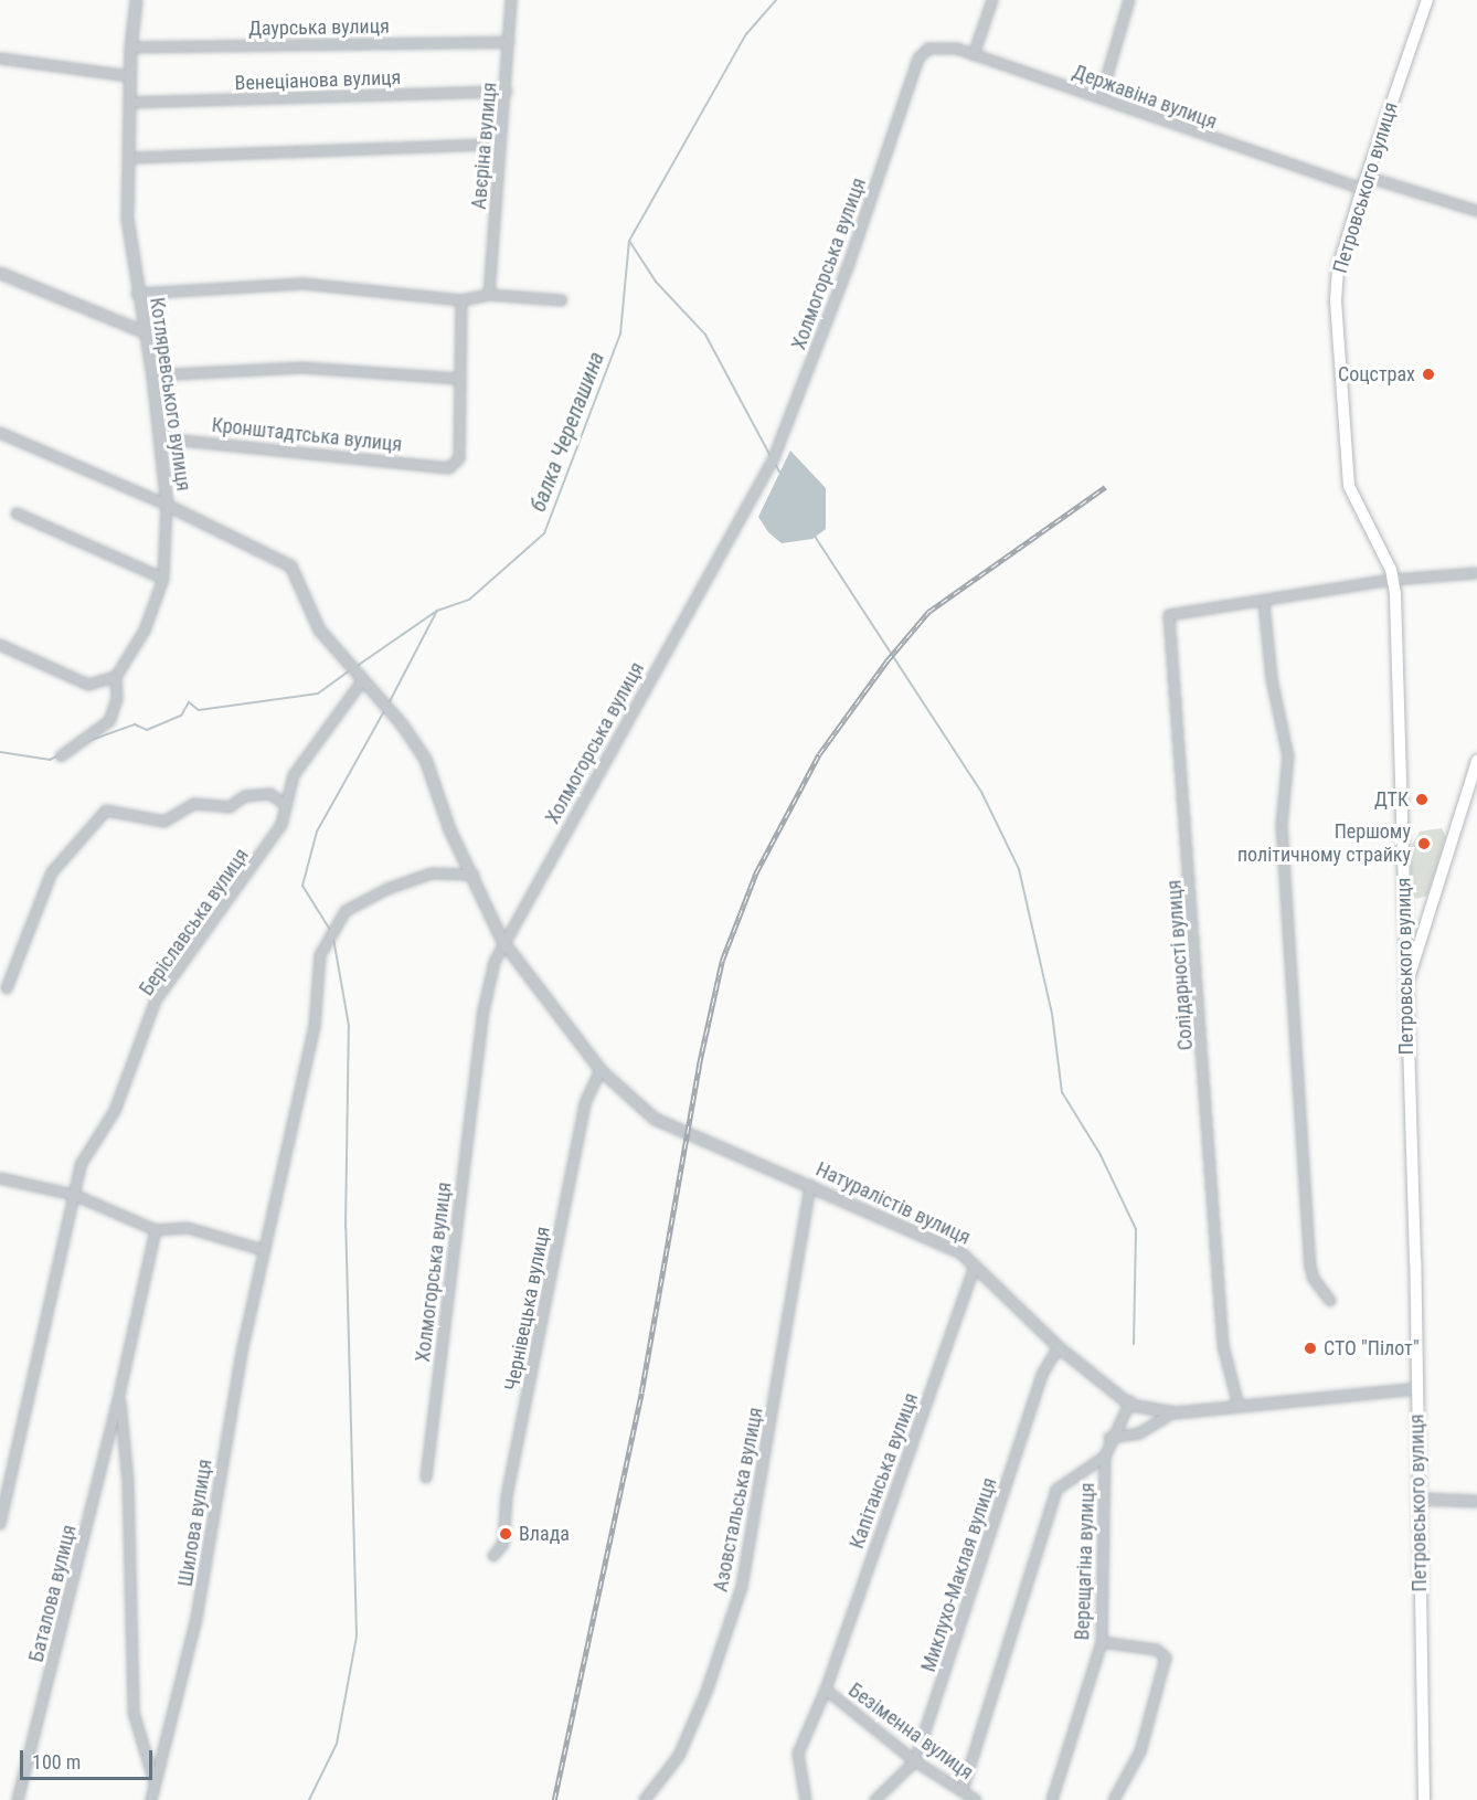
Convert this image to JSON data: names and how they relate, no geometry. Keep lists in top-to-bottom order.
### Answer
{
  "streets": {
    "main road": ["Петровського вулиця"],
    "street": [
      "Даурська вулиця",
      "Венеціанова вулиця",
      "Державіна вулиця",
      "Авєріна вулиця",
      "Холмогорська вулиця",
      "Котляревського вулиця",
      "Кронштадтська вулиця",
      "Беріславська вулиця",
      "Солідарності вулиця",
      "Натуралістів вулиця",
      "Чернівецька вулиця",
      "Капітанська вулиця",
      "Азовстальська вулиця",
      "Шилова вулиця",
      "Верещагіна вулиця",
      "Миклухо-Маклая вулиця",
      "Баталова вулиця",
      "Безіменна вулиця"
    ]
  },
  "crossings": [
    ["Даурська вулиця", "Авєріна вулиця"],
    ["Даурська вулиця", "Котляревського вулиця"],
    ["Венеціанова вулиця", "Авєріна вулиця"],
    ["Венеціанова вулиця", "Котляревського вулиця"],
    ["Державіна вулиця", "Петровського вулиця"],
    ["Державіна вулиця", "Холмогорська вулиця"],
    ["Петровського вулиця", "Солідарності вулиця"],
    ["Петровського вулиця", "Натуралістів вулиця"],
    ["Холмогорська вулиця", "Натуралістів вулиця"],
    ["Котляревського вулиця", "Кронштадтська вулиця"],
    ["Котляревського вулиця", "Натуралістів вулиця"],
    ["Беріславська вулиця", "Натуралістів вулиця"],
    ["Солідарності вулиця", "Натуралістів вулиця"],
    ["Натуралістів вулиця", "Чернівецька вулиця"],
    ["Натуралістів вулиця", "Капітанська вулиця"],
    ["Натуралістів вулиця", "Азовстальська вулиця"],
    ["Натуралістів вулиця", "Шилова вулиця"],
    ["Натуралістів вулиця", "Верещагіна вулиця"],
    ["Натуралістів вулиця", "Миклухо-Маклая вулиця"],
    ["Капітанська вулиця", "Безіменна вулиця"],
    ["Шилова вулиця", "Баталова вулиця"],
    ["Миклухо-Маклая вулиця", "Безіменна вулиця"]
  ],
  "water": ["балка Черепашина"],
  "places": [
    "Соцстрах",
    "ДТК",
    "Першому політичному страйку",
    "СТО \"Пілот\"",
    "Влада"
  ],
  "scale_bar": "100 m"
}
